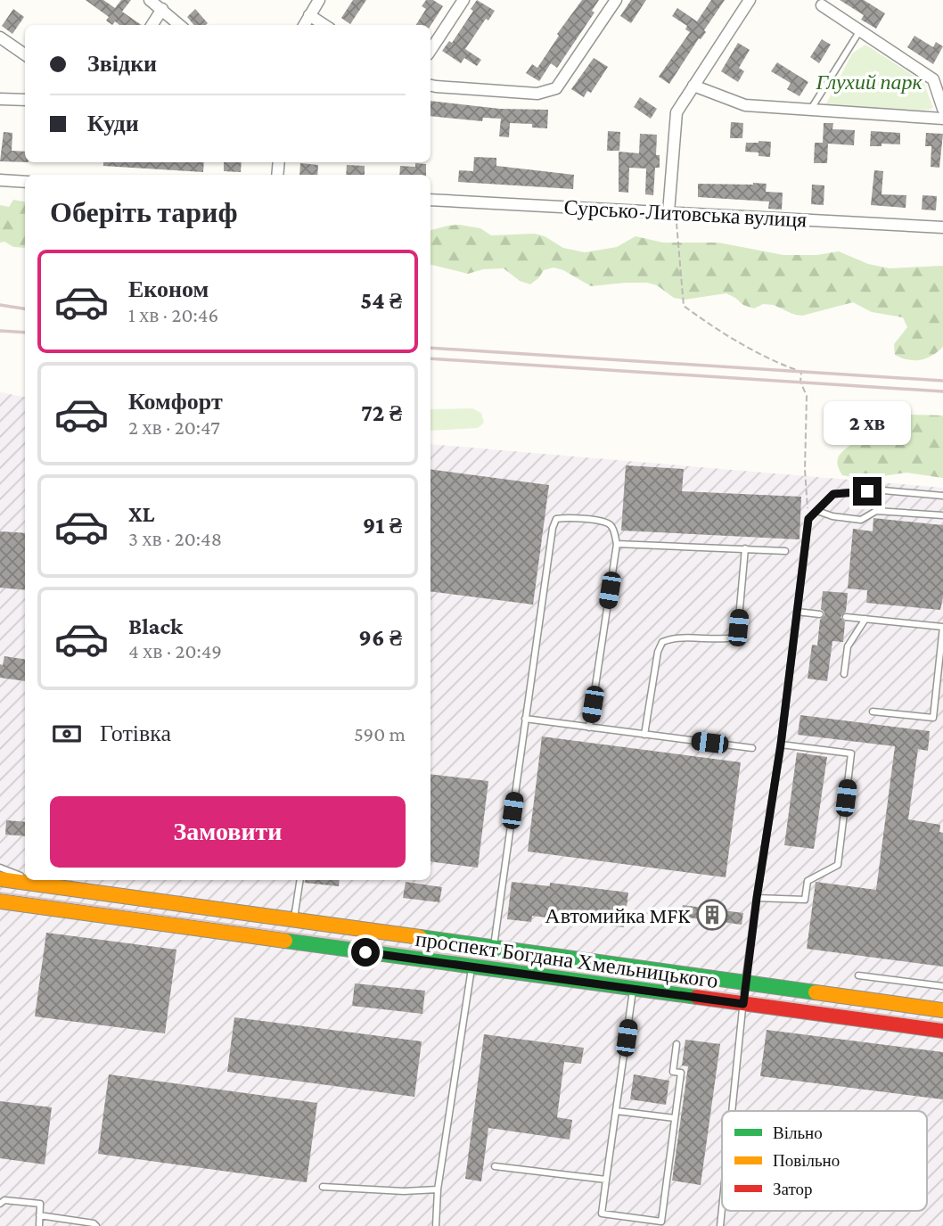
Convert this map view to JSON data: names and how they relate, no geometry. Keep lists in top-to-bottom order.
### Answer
{
  "streets": {
    "main road": ["проспект Богдана Хмельницького"],
    "street": ["Сурсько-Литовська вулиця"]
  },
  "parks": ["Глухий парк"],
  "places": {
    "building": ["Автомийка MFK"]
  },
  "legend": ["Вільно", "Повільно", "Затор"],
  "page": {
    "banner": ["Звідки", "Куди"],
    "heading": "Оберіть тариф",
    "list": [
      {
        "name": "Економ",
        "note": "1 хв · 20:46",
        "value": "54 ₴"
      },
      {
        "name": "Комфорт",
        "note": "2 хв · 20:47",
        "value": "72 ₴"
      },
      {
        "name": "XL",
        "note": "3 хв · 20:48",
        "value": "91 ₴"
      },
      {
        "name": "Black",
        "note": "4 хв · 20:49",
        "value": "96 ₴"
      }
    ],
    "bubble": "2 хв",
    "pay": ["Готівка", "590 m"],
    "buttons": "Замовити"
  }
}
